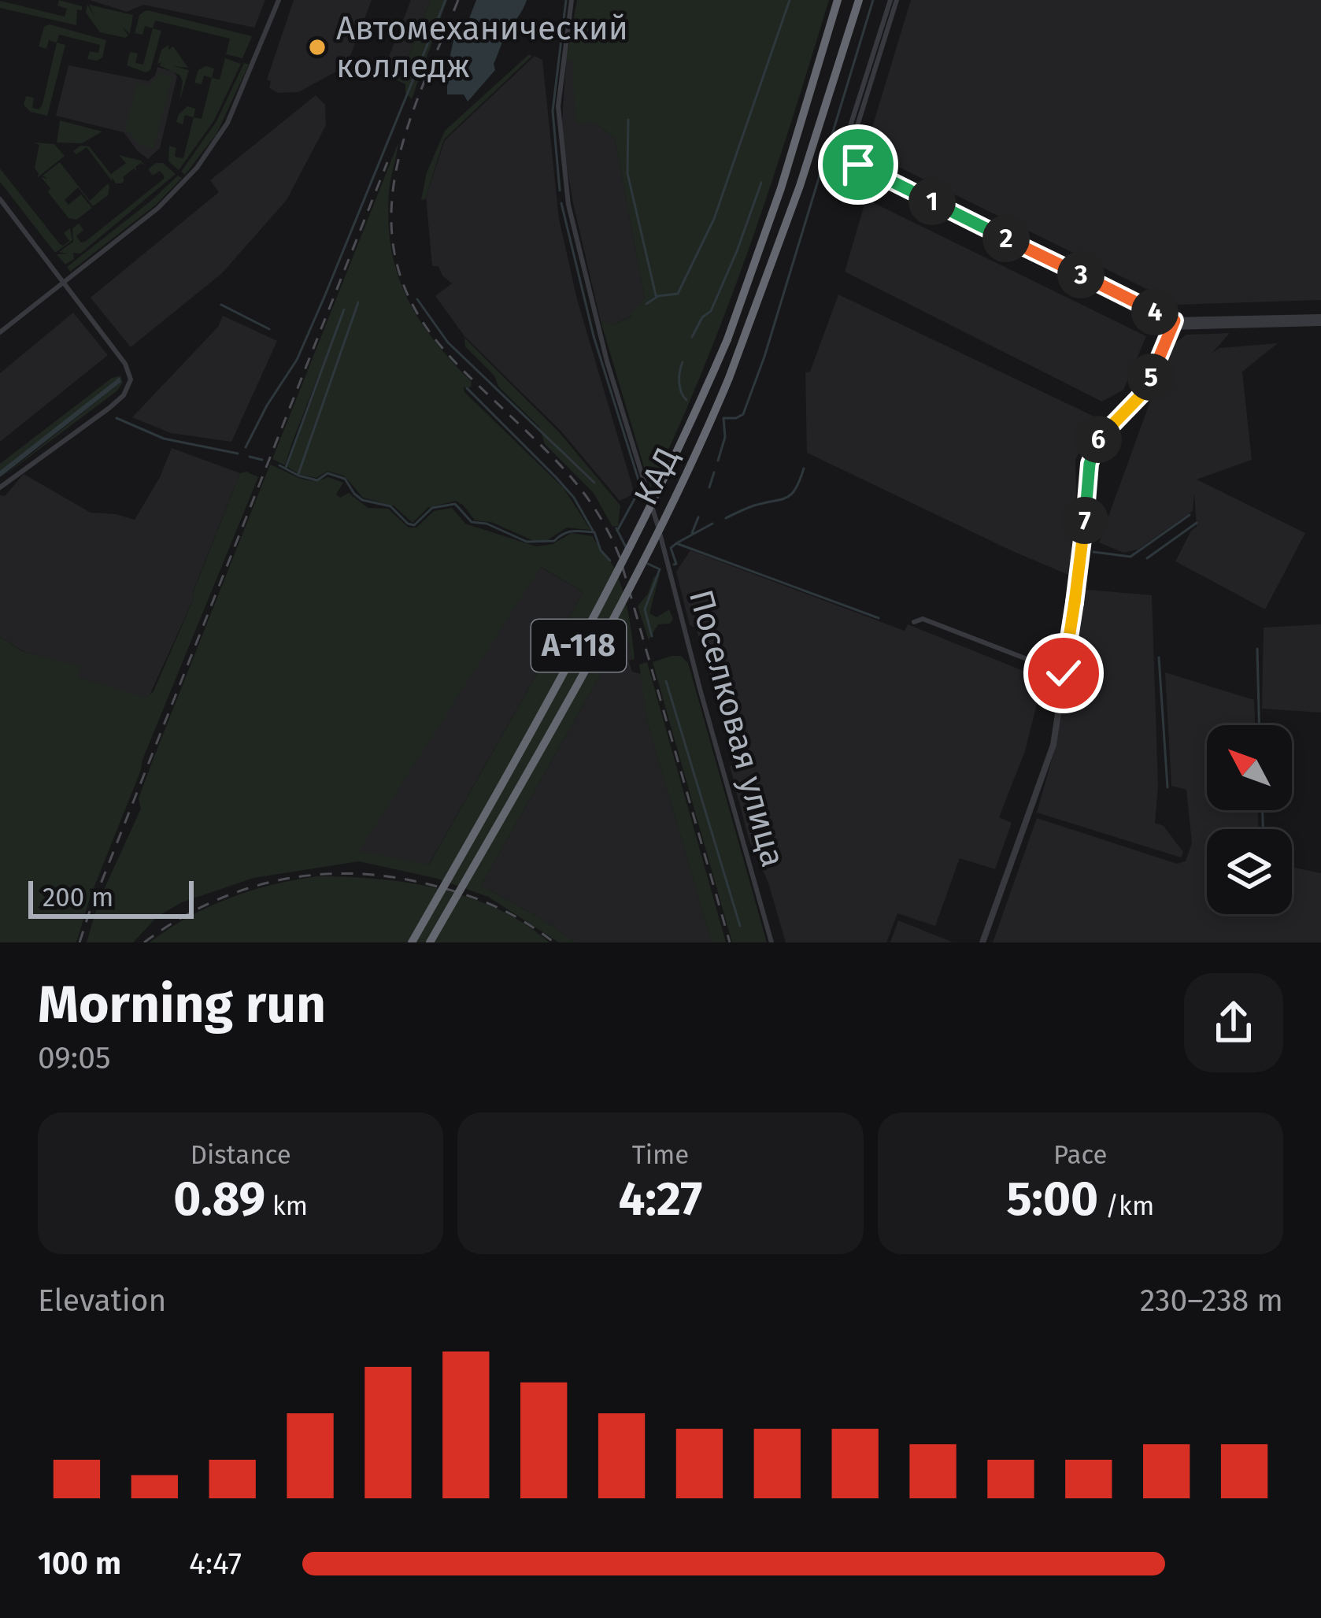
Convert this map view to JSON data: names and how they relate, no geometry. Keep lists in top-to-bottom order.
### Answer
{
  "streets": {
    "highway": ["КАД", "А-118"],
    "street": ["Поселковая улица"]
  },
  "places": ["Автомеханический колледж"],
  "scale_bar": "200 m",
  "north": "top left",
  "page": {
    "pins": [
      "1",
      "2",
      "3",
      "4",
      "5",
      "6",
      "7"
    ],
    "scale": "200 m",
    "heading": ["Morning run", "09:05"],
    "stats": [
      ["Distance", "0.89 km"],
      ["Time", "4:27"],
      ["Pace", "5:00 /km"]
    ],
    "chart": ["Elevation", "230–238 m"],
    "list": [
      {
        "name": "100 m",
        "note": "4:47"
      }
    ]
  }
}
